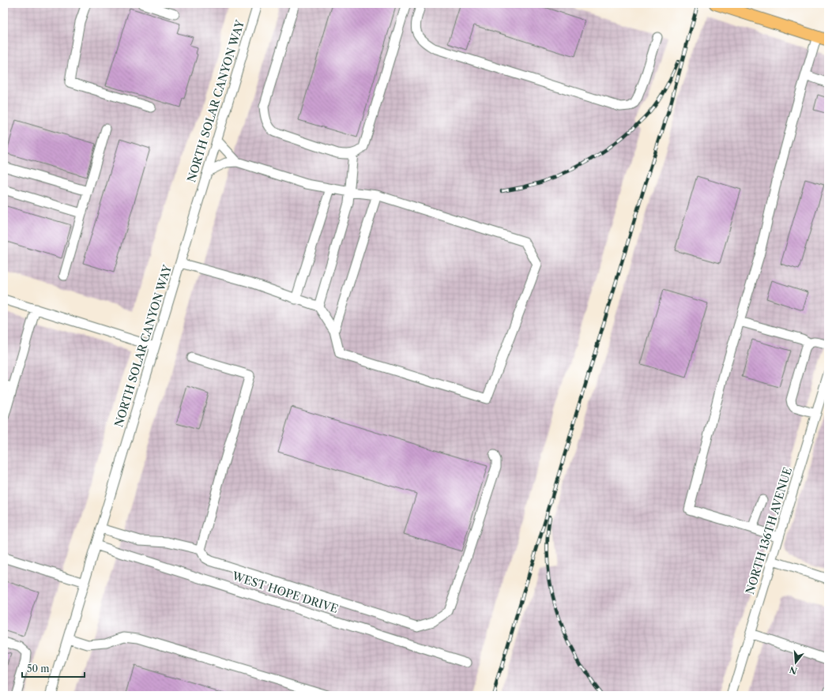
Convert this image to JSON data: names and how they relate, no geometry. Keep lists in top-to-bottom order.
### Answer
{
  "streets": {
    "street": ["NORTH SOLAR CANYON WAY", "NORTH 136TH AVENUE", "WEST HOPE DRIVE"]
  },
  "crossings": [
    ["NORTH SOLAR CANYON WAY", "WEST HOPE DRIVE"]
  ],
  "scale_bar": "50 m",
  "north": "bottom"
}
